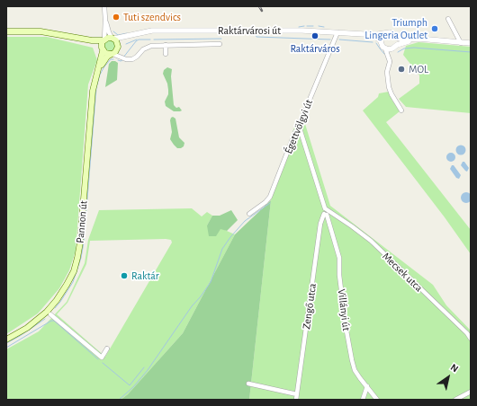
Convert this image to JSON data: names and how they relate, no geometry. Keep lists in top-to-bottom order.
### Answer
{
  "streets": {
    "main road": ["Raktárvárosi út", "Pannon út"],
    "street": [
      "Égettvölgyi út",
      "Mecsek utca",
      "Zengő utca",
      "Villányi út"
    ]
  },
  "crossings": [
    ["Raktárvárosi út", "Égettvölgyi út"],
    ["Raktárvárosi út", "Pannon út"],
    ["Égettvölgyi út", "Villányi út"],
    ["Mecsek utca", "Zengő utca"],
    ["Mecsek utca", "Villányi út"],
    ["Zengő utca", "Villányi út"]
  ],
  "places": [
    "Tuti szendvics",
    "Triumph Lingeria Outlet",
    "Raktárváros",
    "MOL",
    "Raktár"
  ],
  "north": "top right"
}
